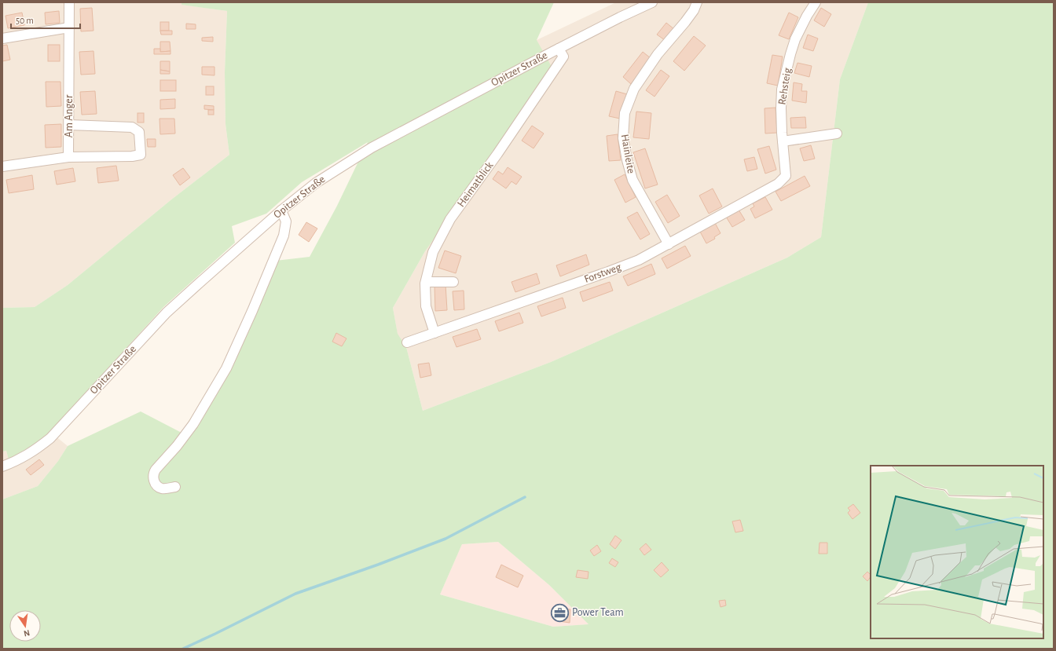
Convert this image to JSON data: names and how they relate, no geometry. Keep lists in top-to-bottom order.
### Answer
{
  "streets": {
    "street": [
      "Opitzer Straße",
      "Rehsteig",
      "Am Anger",
      "Hainleite",
      "Heimatblick",
      "Forstweg"
    ]
  },
  "crossings": [
    ["Opitzer Straße", "Heimatblick"],
    ["Rehsteig", "Forstweg"],
    ["Hainleite", "Forstweg"],
    ["Heimatblick", "Forstweg"]
  ],
  "places": {
    "office": ["Power Team"]
  },
  "scale_bar": "50 m",
  "north": "bottom"
}
